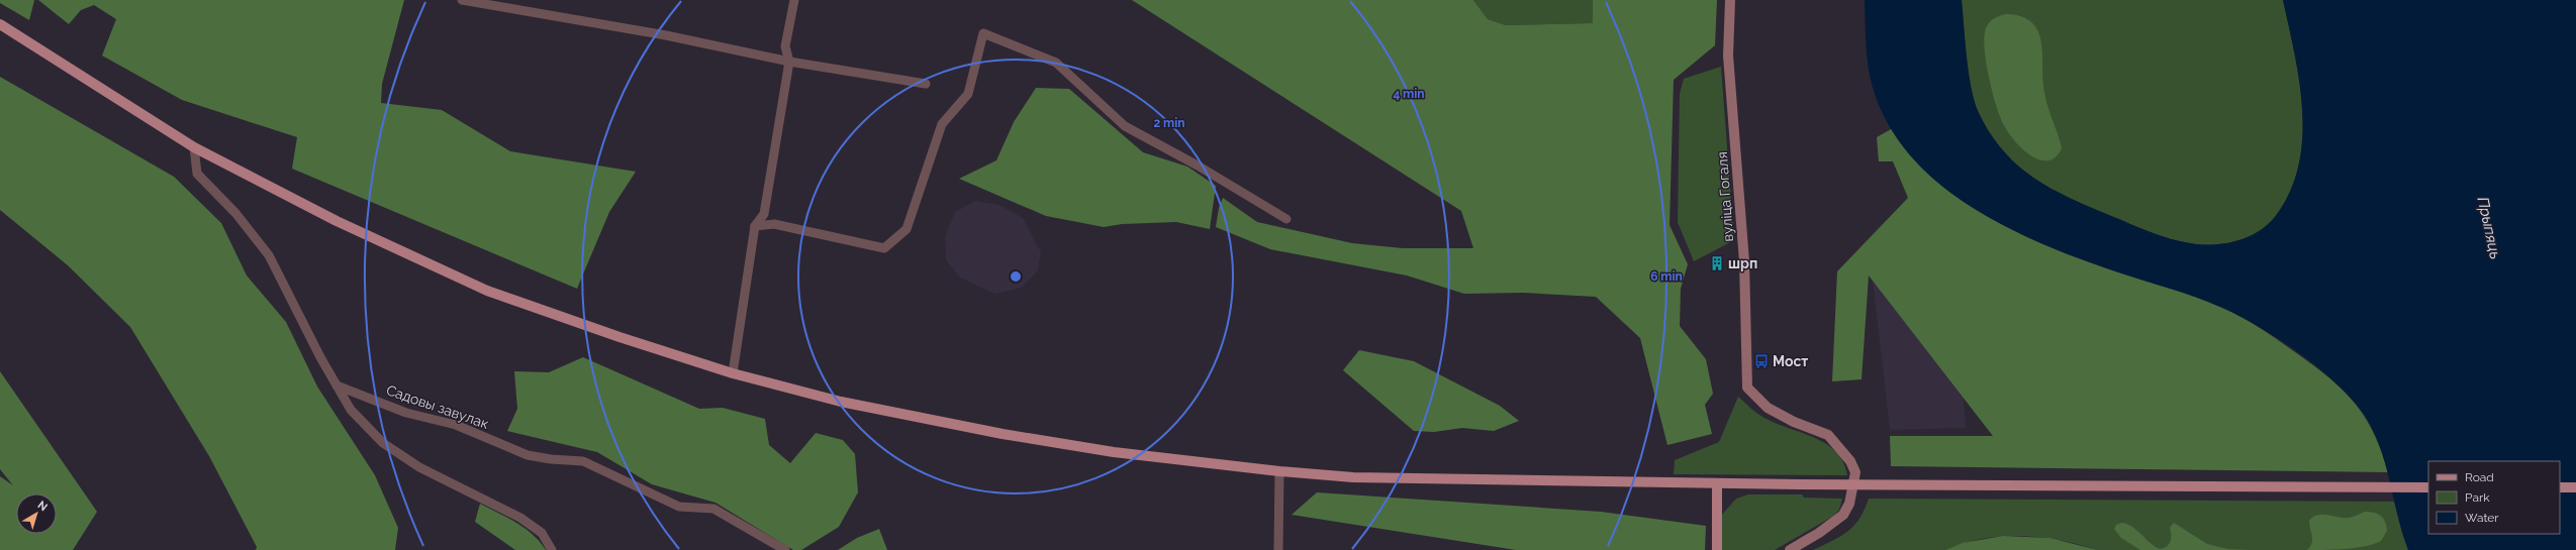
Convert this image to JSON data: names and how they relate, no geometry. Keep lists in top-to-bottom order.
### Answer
{
  "streets": {
    "street": ["вуліца Гогаля", "Садовы завулак"]
  },
  "water": ["Прыпяць"],
  "places": {
    "building": ["шрп"],
    "bus stop": ["Мост"]
  },
  "legend": ["Road", "Park", "Water"],
  "north": "top right",
  "rings": ["4 min", "2 min", "6 min"]
}
